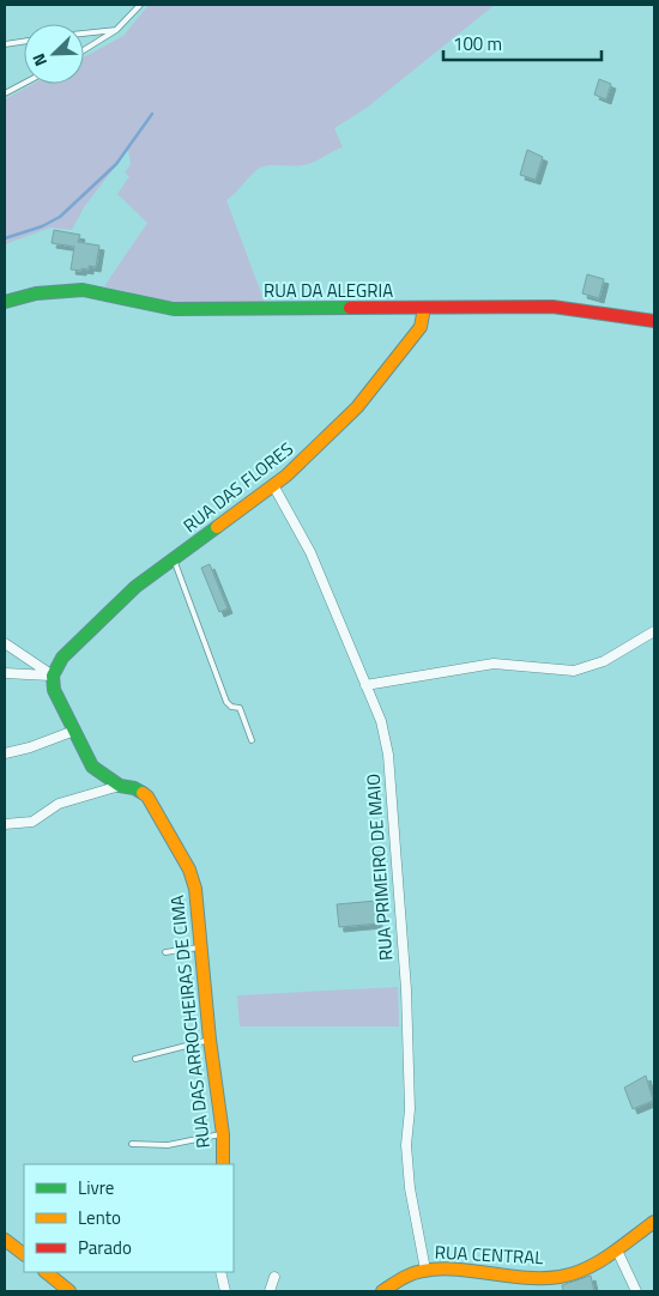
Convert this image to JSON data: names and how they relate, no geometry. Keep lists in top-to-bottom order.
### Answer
{
  "streets": {
    "street": [
      "RUA DA ALEGRIA",
      "RUA DAS FLORES",
      "RUA PRIMEIRO DE MAIO",
      "RUA DAS ARROCHEIRAS DE CIMA",
      "RUA CENTRAL"
    ]
  },
  "crossings": [
    ["RUA DA ALEGRIA", "RUA DAS FLORES"],
    ["RUA DAS FLORES", "RUA PRIMEIRO DE MAIO"],
    ["RUA DAS FLORES", "RUA DAS ARROCHEIRAS DE CIMA"],
    ["RUA PRIMEIRO DE MAIO", "RUA CENTRAL"]
  ],
  "legend": ["Livre", "Lento", "Parado"],
  "scale_bar": "100 m",
  "north": "bottom left"
}
